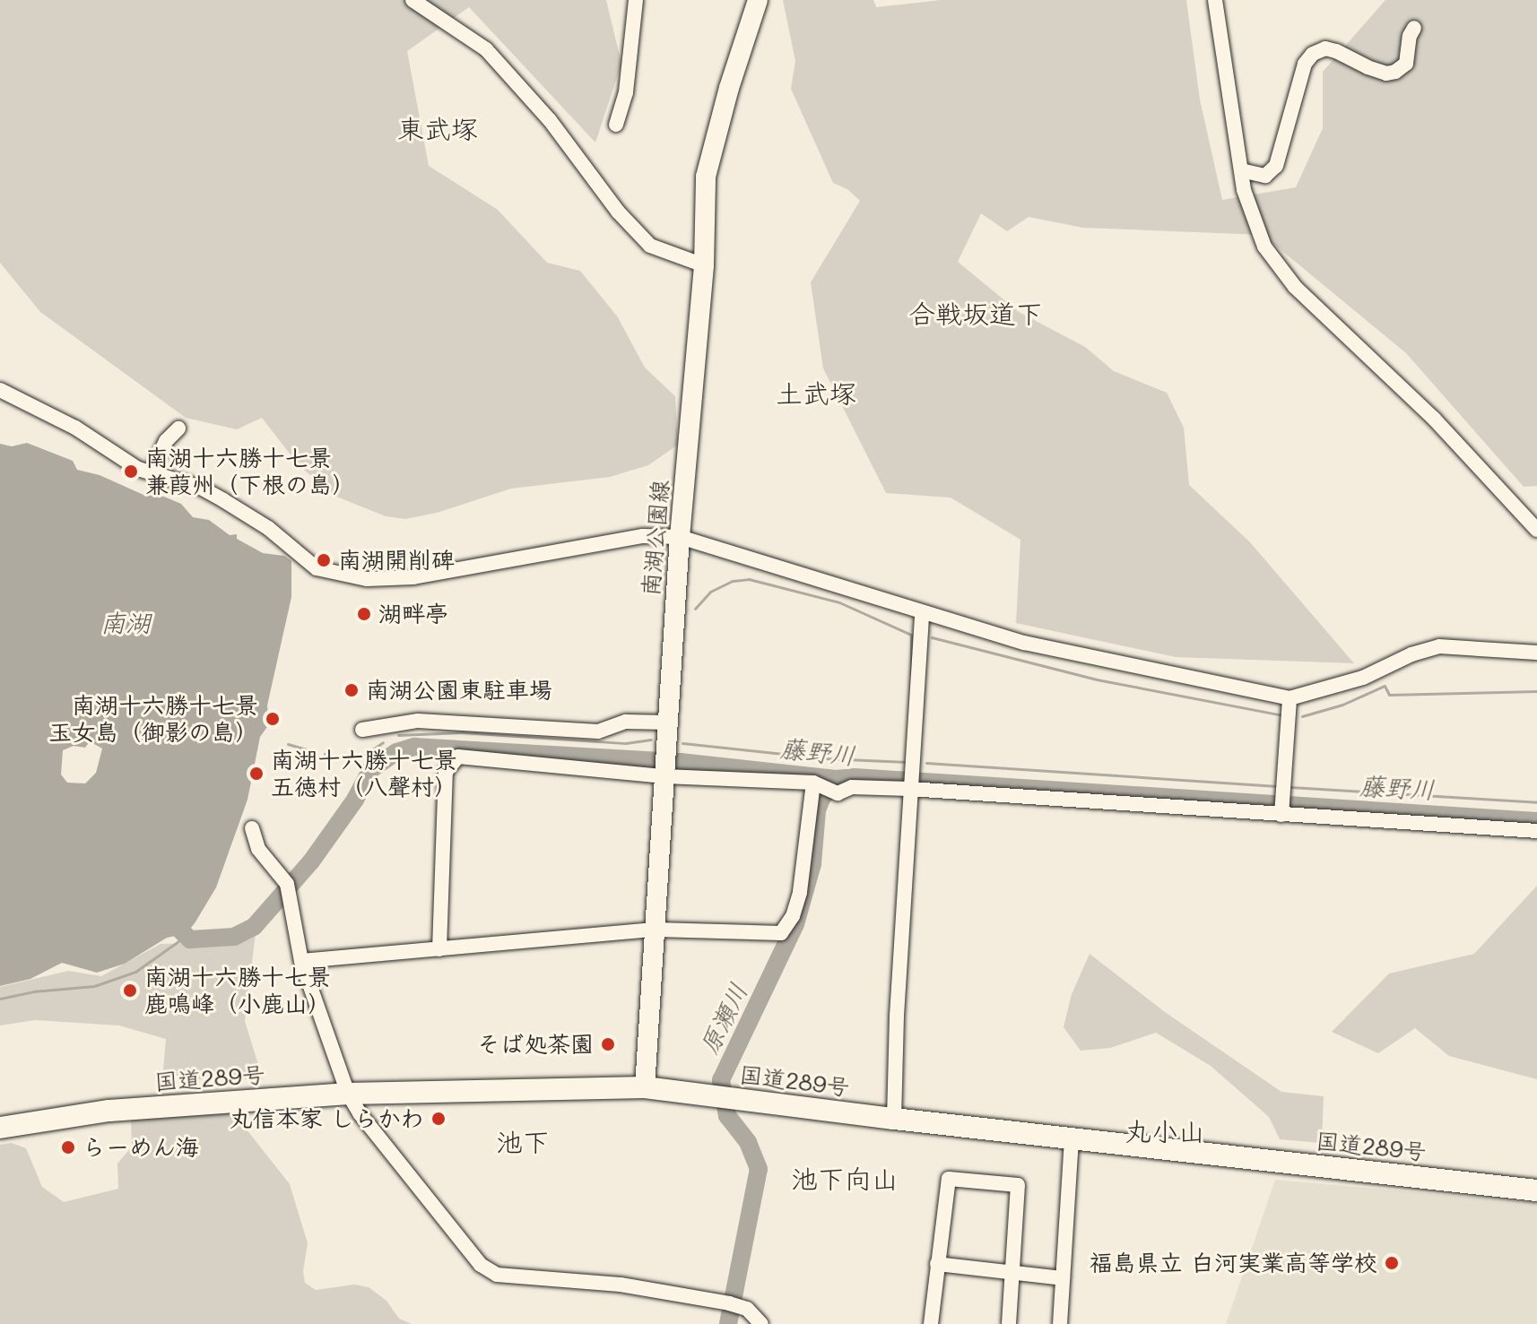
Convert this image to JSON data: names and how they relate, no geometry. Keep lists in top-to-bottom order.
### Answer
{
  "streets": {
    "highway": ["国道289号"],
    "main road": ["南湖公園線"]
  },
  "crossings": [
    ["南湖公園線", "国道289号"]
  ],
  "districts": [
    "東武塚",
    "合戦坂道下",
    "土武塚",
    "丸小山",
    "池下",
    "池下向山"
  ],
  "water": ["南湖", "藤野川", "原瀬川"],
  "places": [
    "南湖十六勝十七景 兼葭州（下根の島）",
    "南湖開削碑",
    "湖畔亭",
    "南湖公園東駐車場",
    "南湖十六勝十七景 玉女島（御影の島）",
    "南湖十六勝十七景 五徳村（八聲村）",
    "南湖十六勝十七景 鹿鳴峰（小鹿山）",
    "そば処茶園",
    "丸信本家 しらかわ",
    "らーめん海",
    "福島県立 白河実業高等学校"
  ]
}
